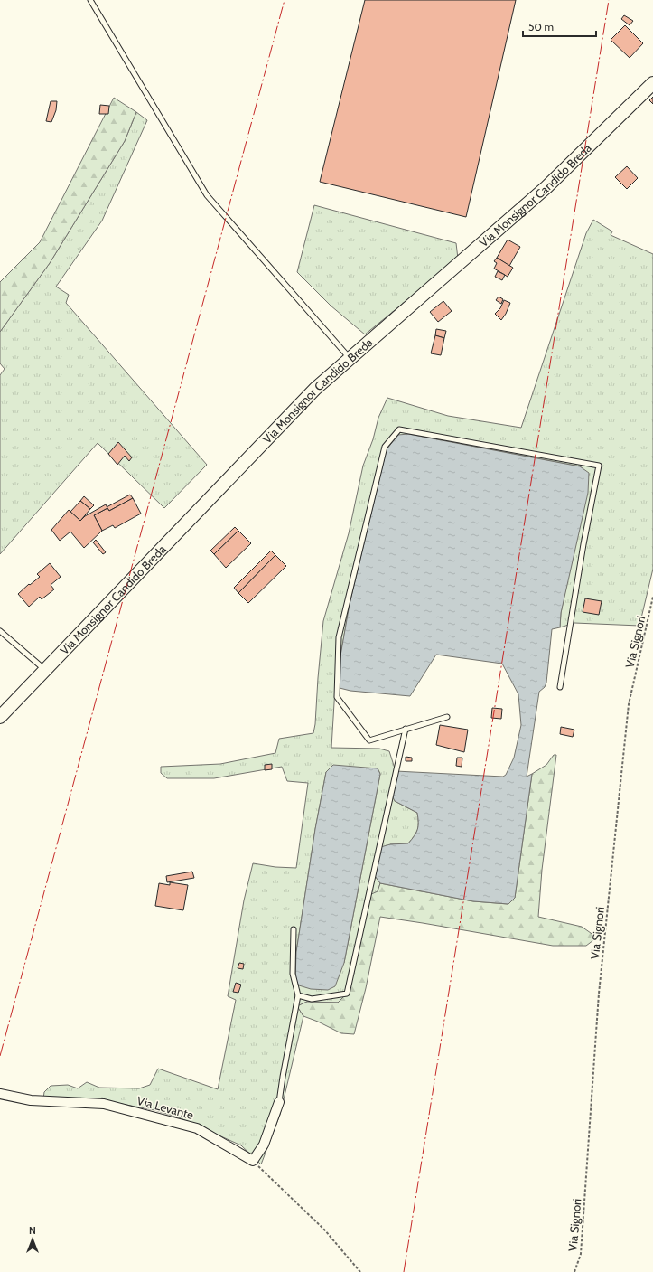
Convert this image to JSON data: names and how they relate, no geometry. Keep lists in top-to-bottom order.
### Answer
{
  "streets": {
    "main road": ["Via Monsignor Candido Breda"],
    "street": ["Via Levante"],
    "path": ["Via Signori"]
  },
  "scale_bar": "50 m",
  "north": "top"
}
